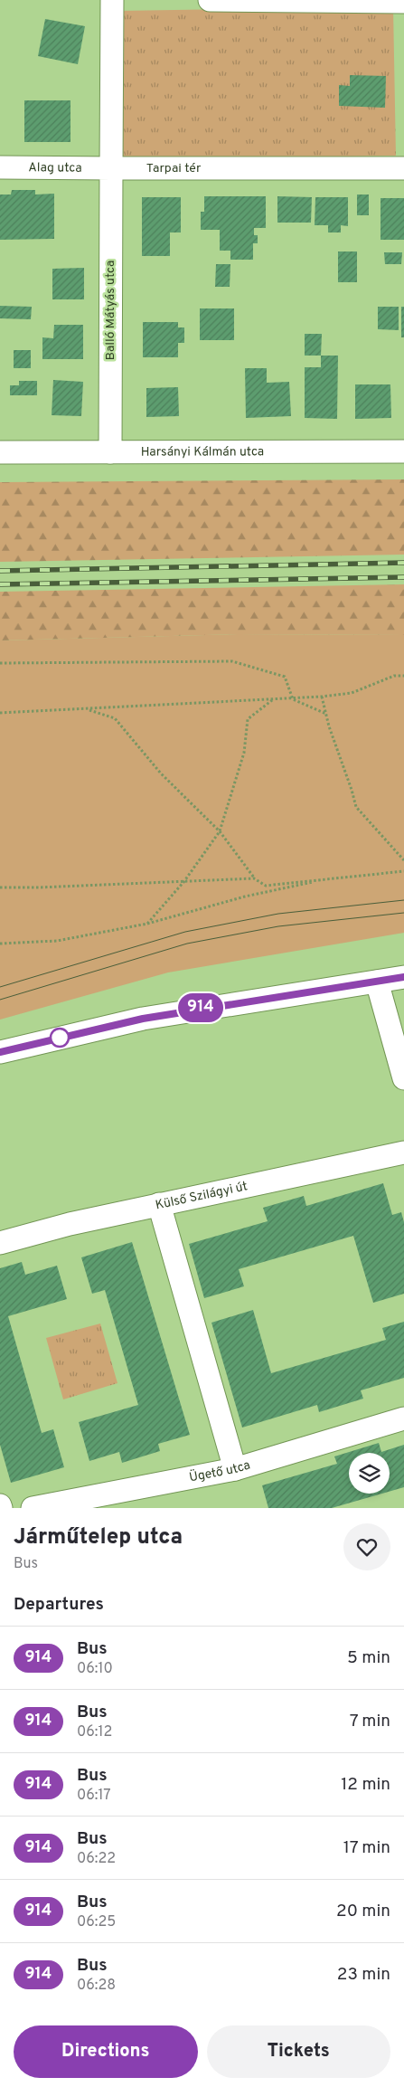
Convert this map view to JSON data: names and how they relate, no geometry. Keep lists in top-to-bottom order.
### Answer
{
  "streets": {
    "street": [
      "Alag utca",
      "Tarpai tér",
      "Balló Mátyás utca",
      "Harsányi Kálmán utca",
      "Külső Szilágyi út",
      "Ügető utca"
    ]
  },
  "crossings": [
    ["Alag utca", "Tarpai tér"],
    ["Alag utca", "Balló Mátyás utca"],
    ["Tarpai tér", "Balló Mátyás utca"],
    ["Balló Mátyás utca", "Harsányi Kálmán utca"]
  ],
  "lines": ["bus line 914"],
  "page": {
    "on_map": "914",
    "heading": [
      ["Járműtelep utca", "Bus"],
      "Departures"
    ],
    "list": [
      {
        "mark": "914",
        "name": "Bus",
        "note": "06:10",
        "value": "5 min"
      },
      {
        "mark": "914",
        "name": "Bus",
        "note": "06:12",
        "value": "7 min"
      },
      {
        "mark": "914",
        "name": "Bus",
        "note": "06:17",
        "value": "12 min"
      },
      {
        "mark": "914",
        "name": "Bus",
        "note": "06:22",
        "value": "17 min"
      },
      {
        "mark": "914",
        "name": "Bus",
        "note": "06:25",
        "value": "20 min"
      },
      {
        "mark": "914",
        "name": "Bus",
        "note": "06:28",
        "value": "23 min"
      }
    ],
    "buttons": ["Directions", "Tickets"]
  }
}
